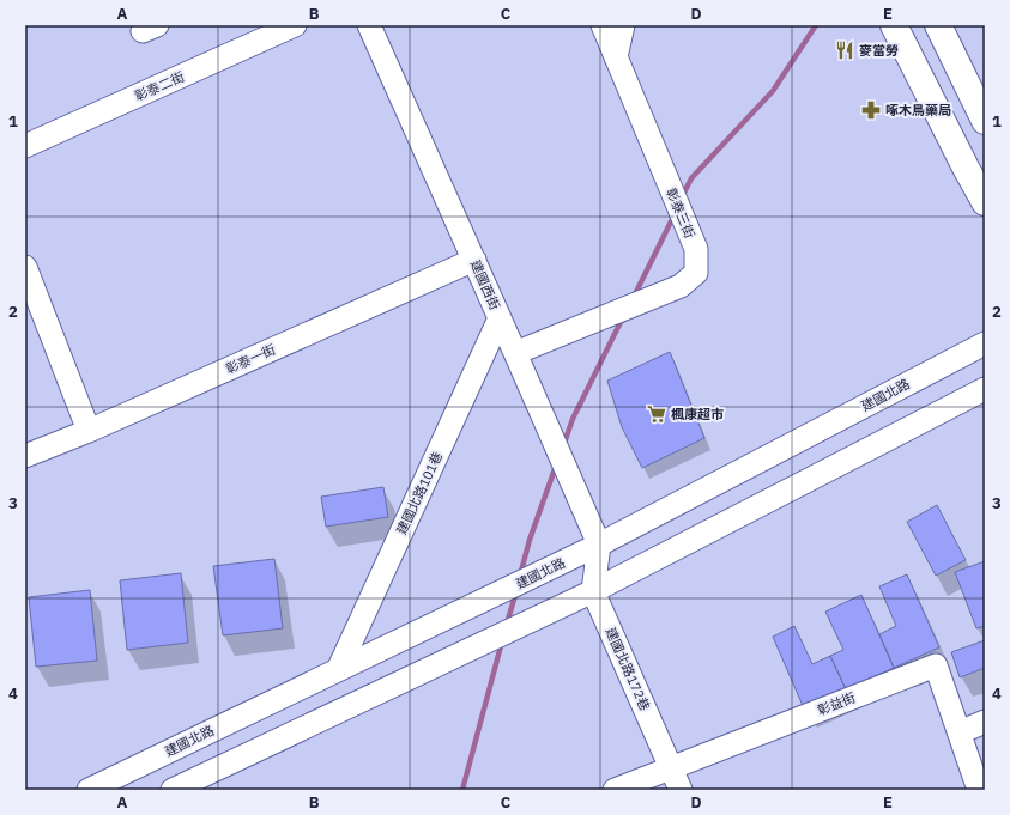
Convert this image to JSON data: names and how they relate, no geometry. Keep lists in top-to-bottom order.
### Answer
{
  "streets": {
    "street": [
      "彰泰二街",
      "彰泰三街",
      "建國西街",
      "彰泰一街",
      "建國北路",
      "建國北路101巷",
      "建國北路172巷",
      "彰益街"
    ]
  },
  "crossings": [
    ["彰泰三街", "建國西街"],
    ["建國西街", "彰泰一街"],
    ["建國西街", "建國北路"],
    ["建國西街", "建國北路101巷"],
    ["建國北路", "建國北路101巷"],
    ["建國北路172巷", "彰益街"]
  ],
  "places": {
    "restaurant": ["麥當勞"],
    "pharmacy": ["啄木鳥藥局"],
    "supermarket": ["楓康超市"]
  },
  "grid": {
    "columns": [
      "A",
      "B",
      "C",
      "D",
      "E"
    ],
    "rows": [
      "1",
      "2",
      "3",
      "4"
    ]
  }
}
